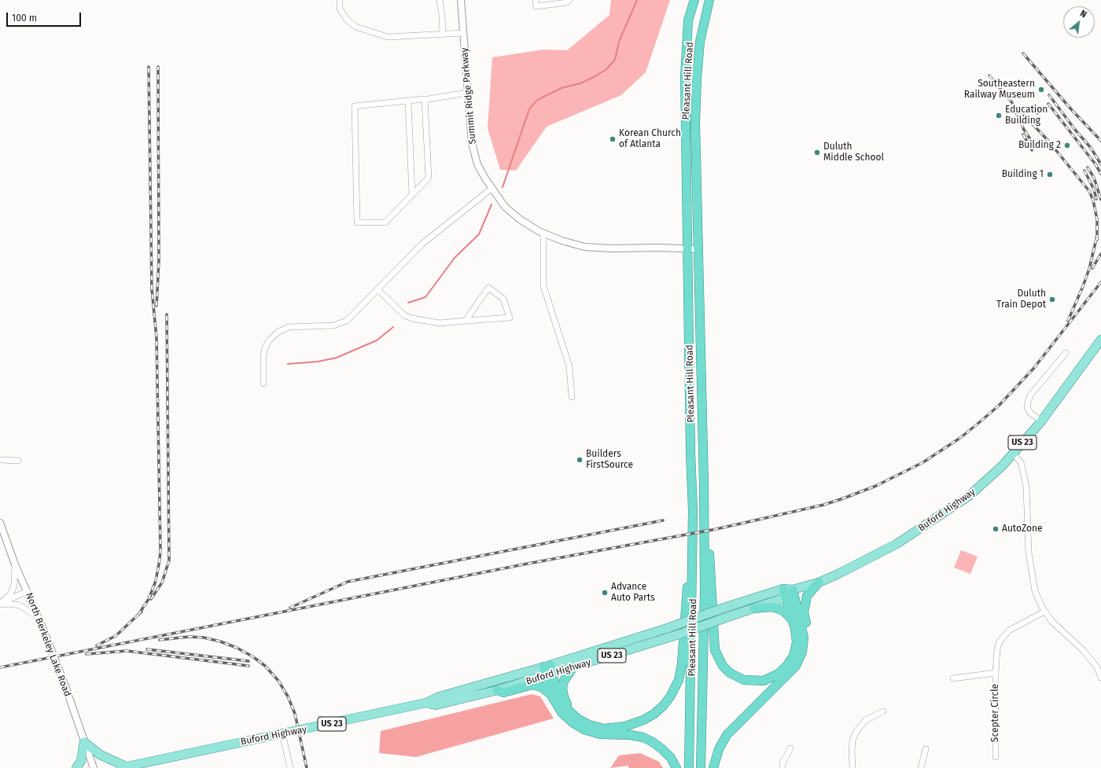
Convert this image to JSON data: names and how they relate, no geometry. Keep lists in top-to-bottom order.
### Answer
{
  "streets": {
    "highway": ["Pleasant Hill Road"],
    "main road": ["US 23", "Buford Highway"],
    "street": ["Summit Ridge Parkway", "North Berkeley Lake Road", "Scepter Circle"]
  },
  "crossings": [
    ["Pleasant Hill Road", "Summit Ridge Parkway"]
  ],
  "places": [
    "Southeastern Railway Museum",
    "Education Building",
    "Korean Church of Atlanta",
    "Building 2",
    "Duluth Middle School",
    "Building 1",
    "Duluth Train Depot",
    "Builders FirstSource",
    "AutoZone",
    "Advance Auto Parts"
  ],
  "scale_bar": "100 m",
  "north": "top right"
}
